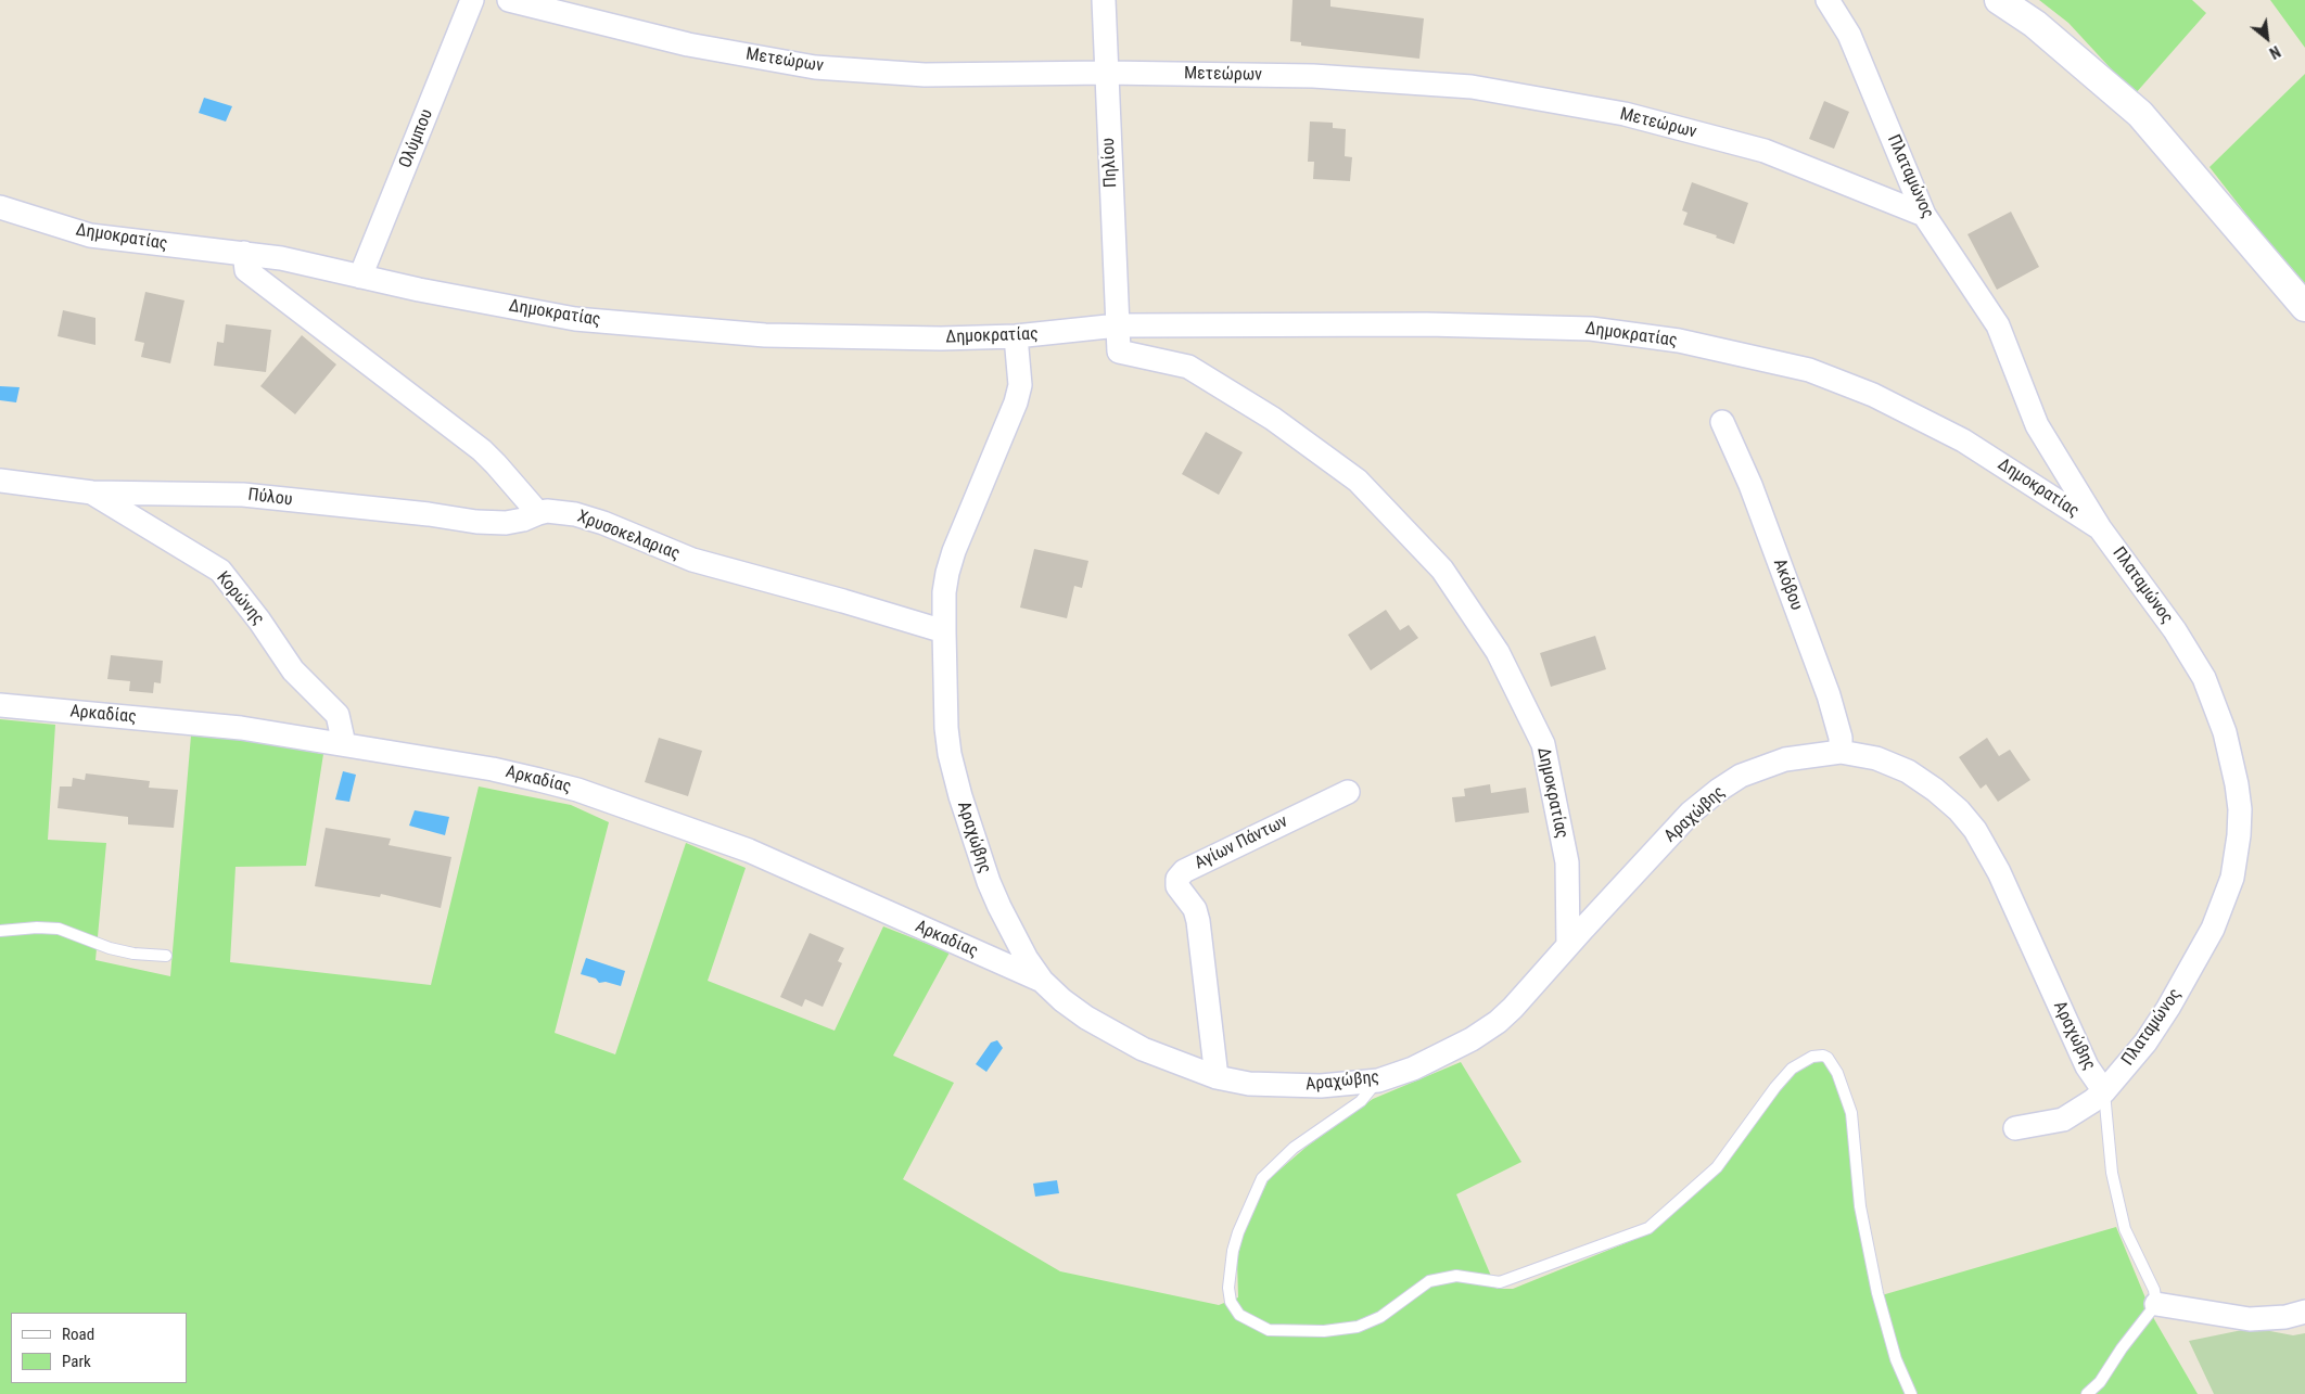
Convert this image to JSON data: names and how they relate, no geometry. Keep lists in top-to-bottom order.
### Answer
{
  "streets": {
    "street": [
      "Μετεώρων",
      "Ολύμπου",
      "Πηλίου",
      "Πλαταμώνος",
      "Δημοκρατίας",
      "Πύλου",
      "Χρυσοκελαριας",
      "Ακόβου",
      "Κορώνης",
      "Αρκαδίας",
      "Αραχώβης",
      "Αγίων Πάντων"
    ]
  },
  "crossings": [
    ["Μετεώρων", "Πηλίου"],
    ["Μετεώρων", "Πλαταμώνος"],
    ["Ολύμπου", "Δημοκρατίας"],
    ["Πηλίου", "Δημοκρατίας"],
    ["Πλαταμώνος", "Δημοκρατίας"],
    ["Πλαταμώνος", "Αραχώβης"],
    ["Δημοκρατίας", "Αραχώβης"],
    ["Πύλου", "Χρυσοκελαριας"],
    ["Πύλου", "Κορώνης"],
    ["Χρυσοκελαριας", "Αραχώβης"],
    ["Ακόβου", "Αραχώβης"],
    ["Κορώνης", "Αρκαδίας"],
    ["Αρκαδίας", "Αραχώβης"],
    ["Αραχώβης", "Αγίων Πάντων"]
  ],
  "legend": ["Road", "Park"],
  "north": "bottom right"
}
